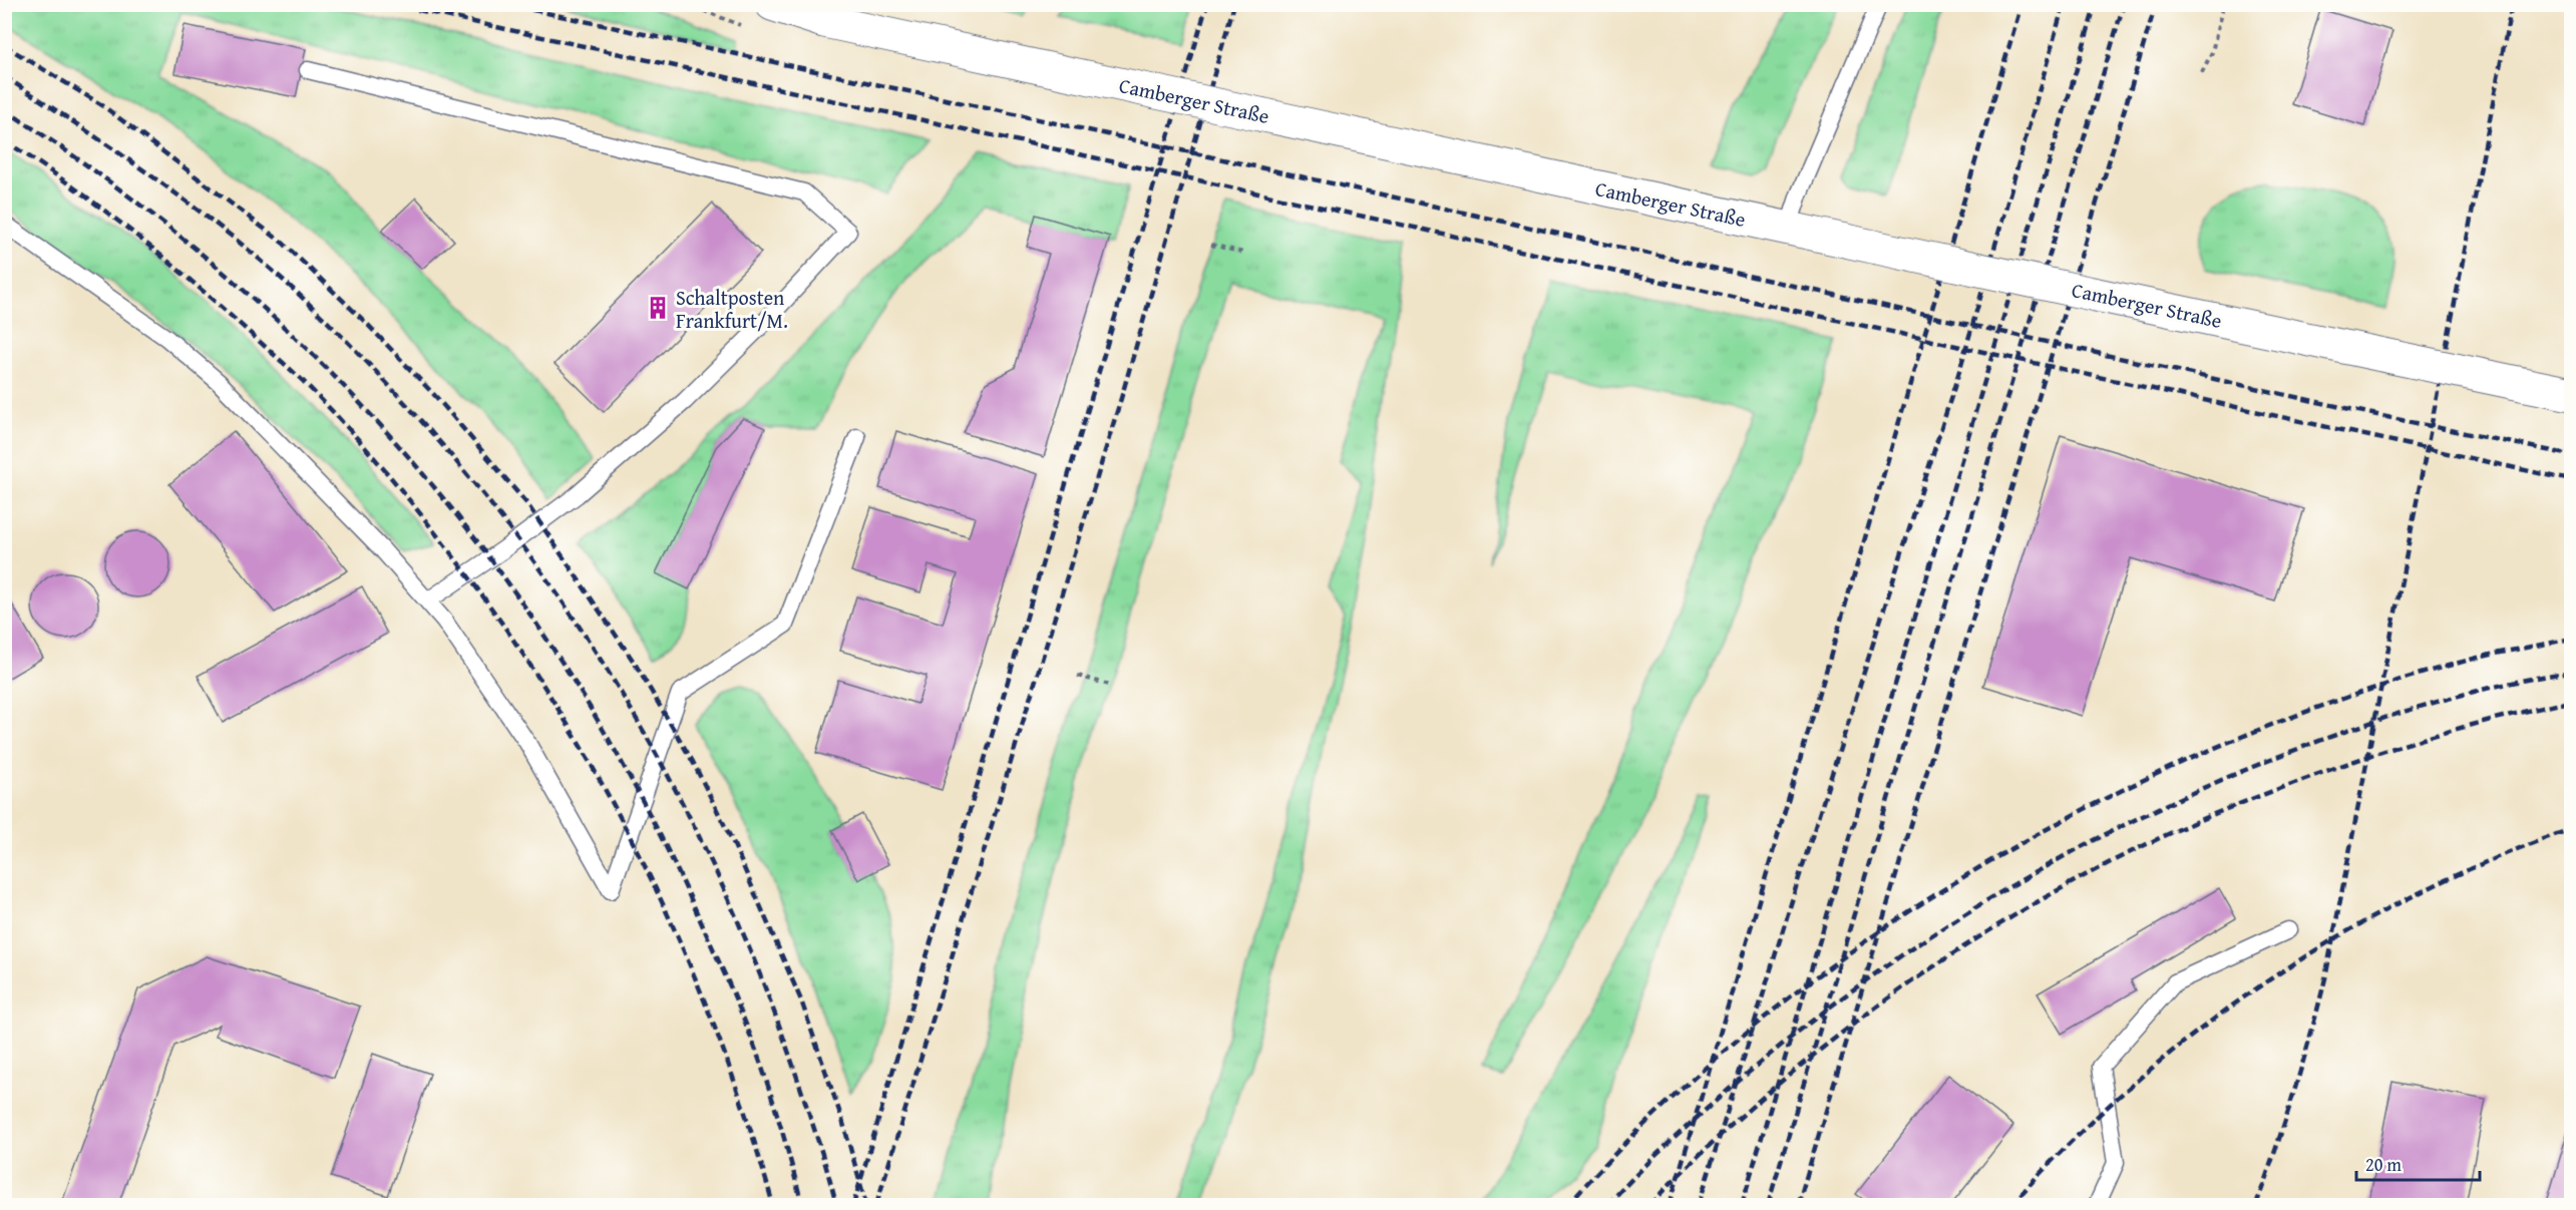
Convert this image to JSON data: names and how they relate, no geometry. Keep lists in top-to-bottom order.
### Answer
{
  "streets": {
    "street": ["Camberger Straße"]
  },
  "places": {
    "building": ["Schaltposten Frankfurt/M."]
  },
  "scale_bar": "20 m"
}
